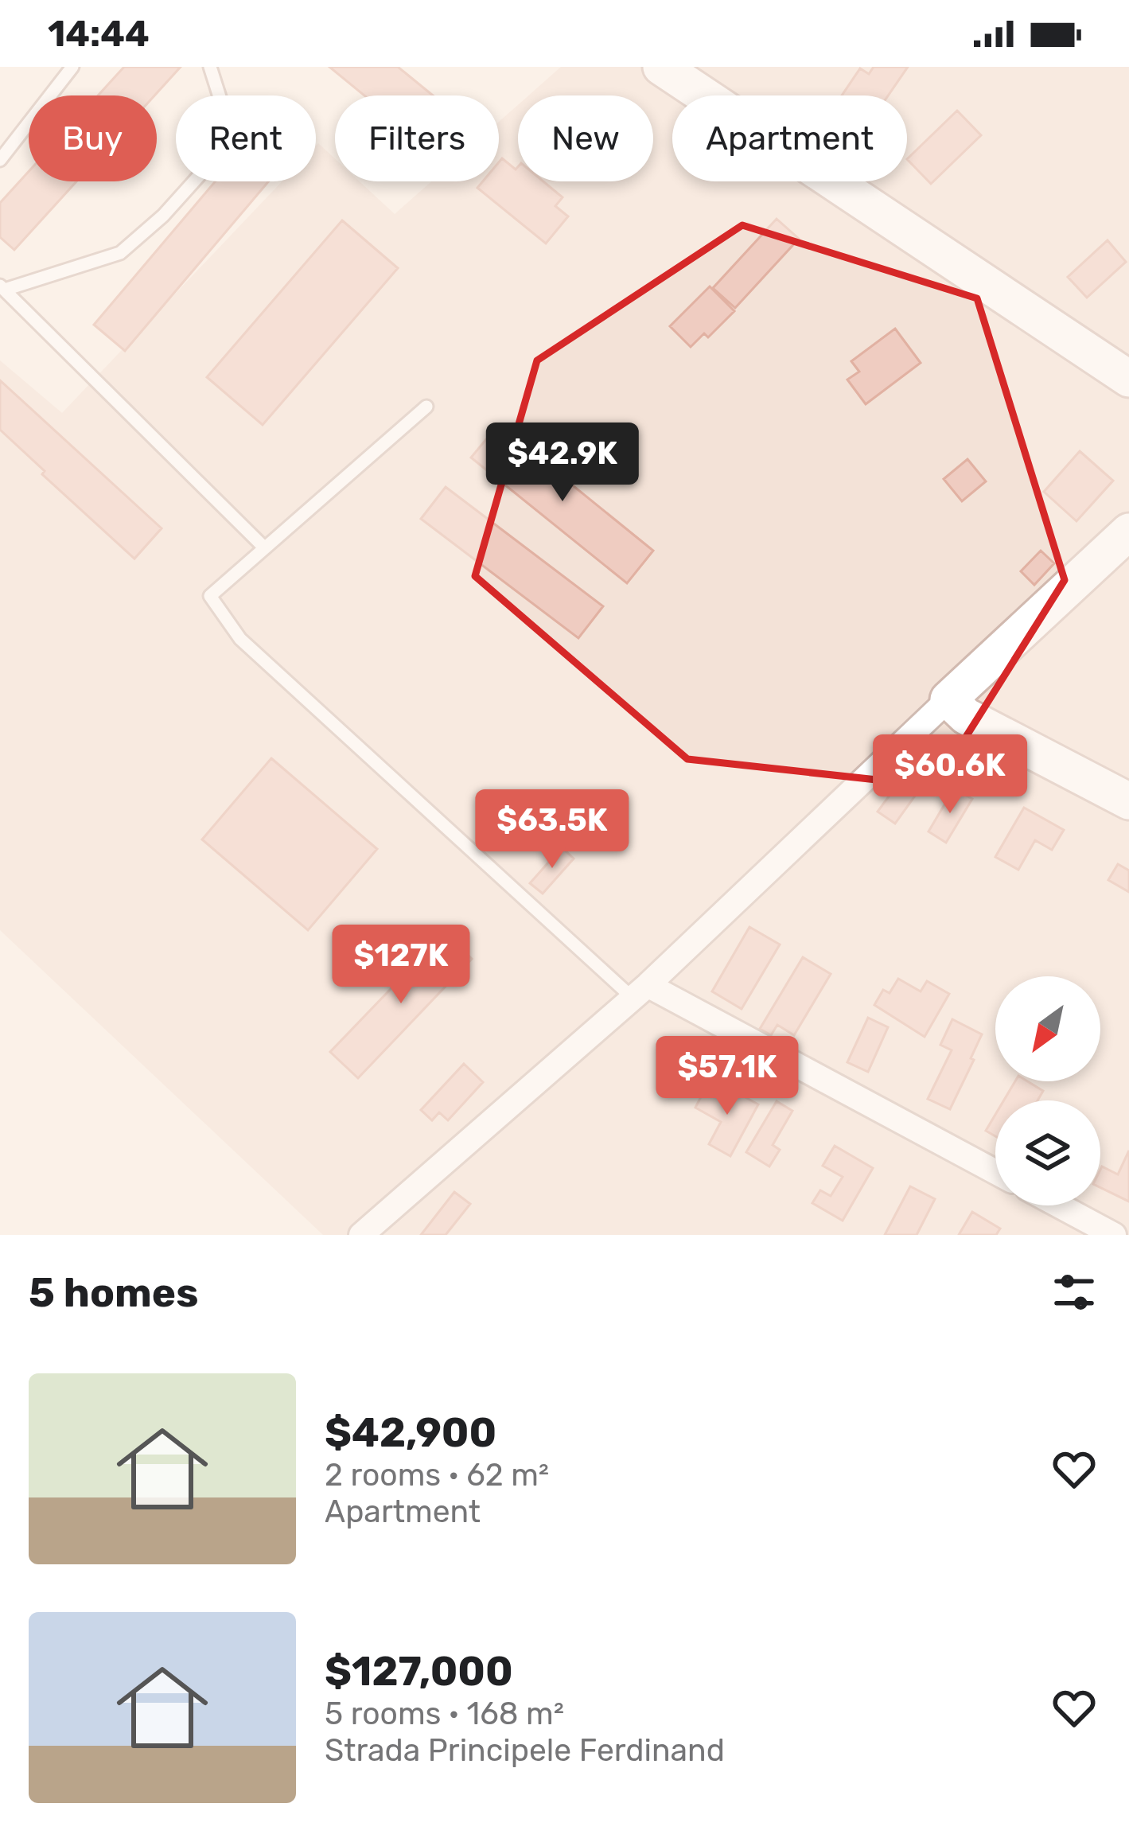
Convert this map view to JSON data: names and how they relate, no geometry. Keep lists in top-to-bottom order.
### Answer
{
  "north": "bottom left",
  "page": {
    "status": "14:44",
    "chip": [
      "Buy",
      "Rent",
      "Filters",
      "New",
      "Apartment"
    ],
    "price": [
      "$42.9K",
      "$60.6K",
      "$63.5K",
      "$127K",
      "$57.1K"
    ],
    "heading": "5 homes",
    "list": [
      {
        "name": "$42,900",
        "note": "2 rooms · 62 m² · Apartment"
      },
      {
        "name": "$127,000",
        "note": "5 rooms · 168 m² · Strada Principele Ferdinand"
      }
    ]
  }
}
